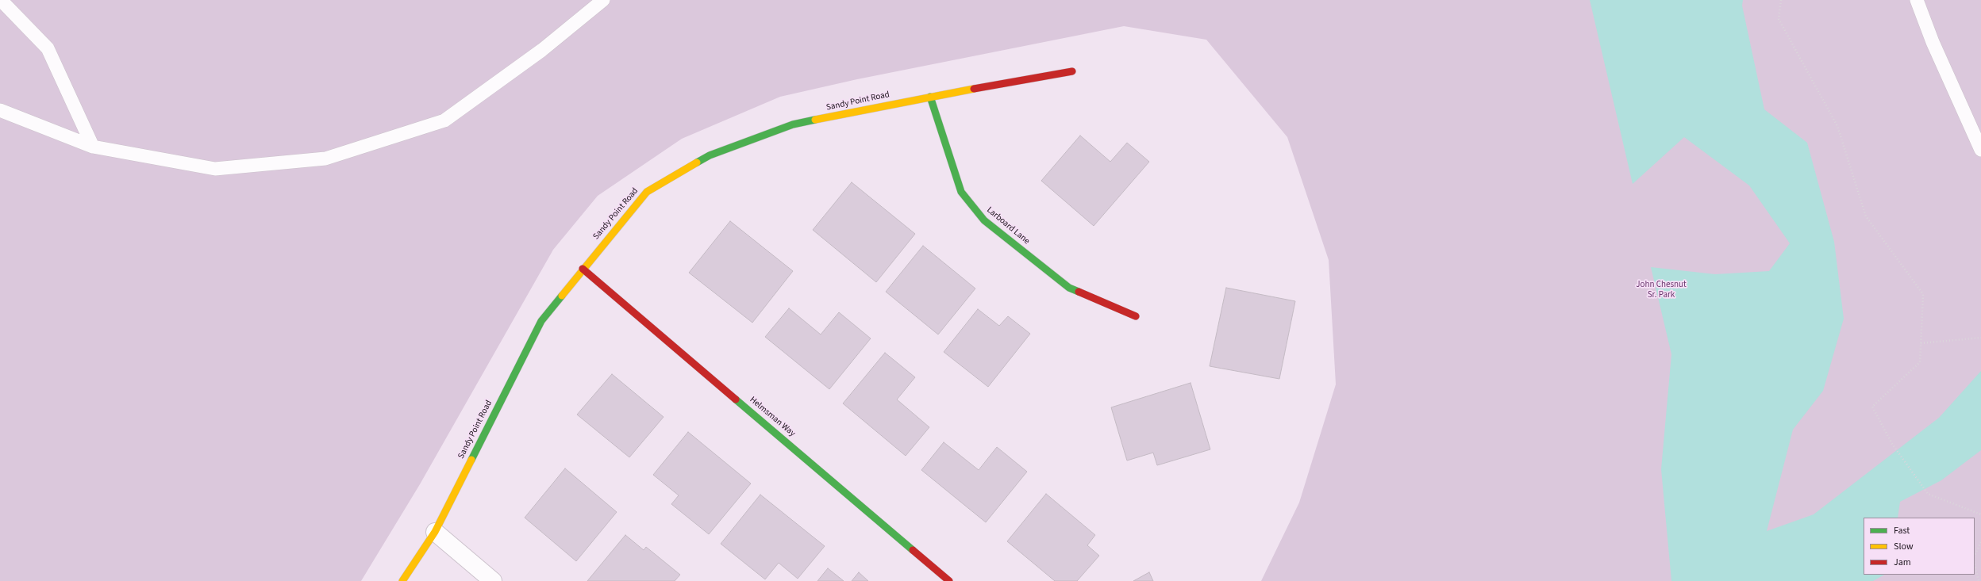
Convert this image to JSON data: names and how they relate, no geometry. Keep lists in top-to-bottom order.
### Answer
{
  "streets": {
    "street": ["Sandy Point Road", "Larboard Lane", "Helmsman Way"]
  },
  "crossings": [
    ["Sandy Point Road", "Larboard Lane"],
    ["Sandy Point Road", "Helmsman Way"]
  ],
  "parks": ["John Chesnut Sr. Park"],
  "legend": ["Fast", "Slow", "Jam"]
}
